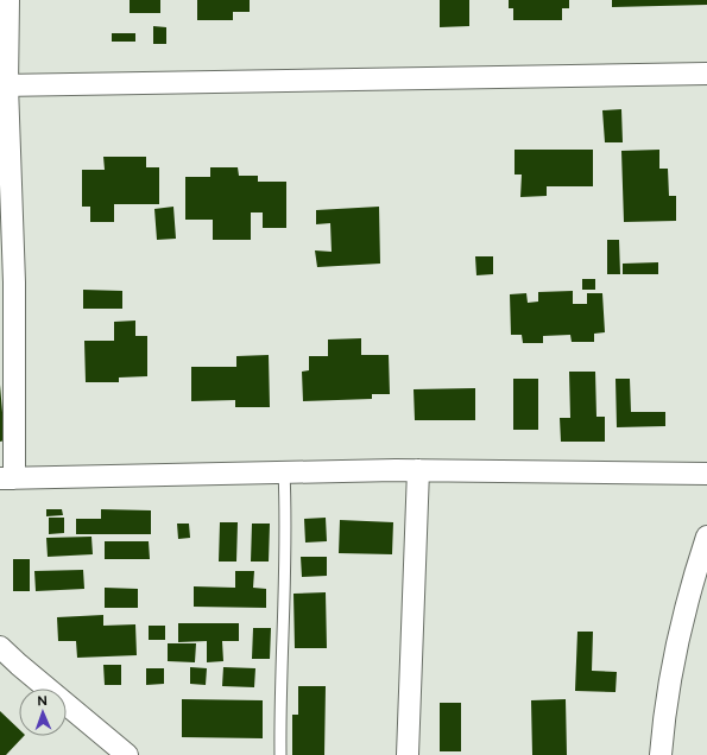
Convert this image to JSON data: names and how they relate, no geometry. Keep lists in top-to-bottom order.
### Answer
{
  "north": "top"
}
